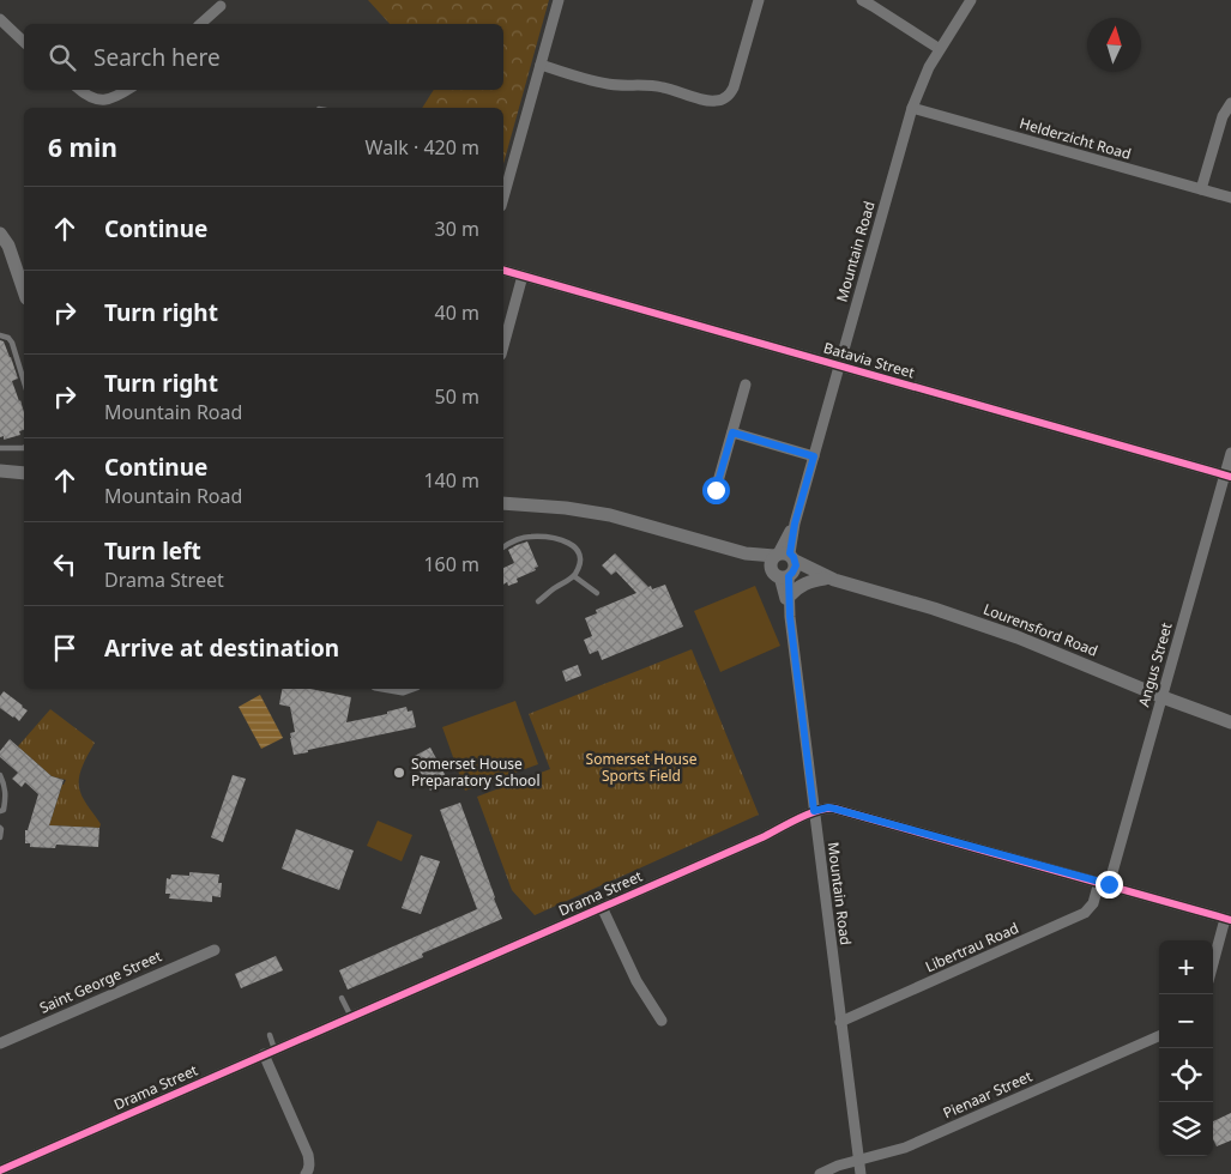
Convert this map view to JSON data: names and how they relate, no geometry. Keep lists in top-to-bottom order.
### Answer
{
  "streets": {
    "street": [
      "Helderzicht Road",
      "Mountain Road",
      "Batavia Street",
      "Lourensford Road",
      "Angus Street",
      "Drama Street",
      "Libertrau Road",
      "Saint George Street",
      "Pienaar Street"
    ]
  },
  "crossings": [
    ["Helderzicht Road", "Mountain Road"],
    ["Mountain Road", "Batavia Street"],
    ["Mountain Road", "Lourensford Road"],
    ["Mountain Road", "Drama Street"],
    ["Mountain Road", "Libertrau Road"],
    ["Mountain Road", "Pienaar Street"],
    ["Batavia Street", "Angus Street"],
    ["Lourensford Road", "Angus Street"],
    ["Angus Street", "Drama Street"],
    ["Angus Street", "Libertrau Road"],
    ["Drama Street", "Libertrau Road"]
  ],
  "parks": ["Somerset House Sports Field"],
  "places": ["Somerset House Preparatory School"],
  "north": "top",
  "page": {
    "search": "Search here",
    "heading": ["6 min", "Walk · 420 m"],
    "list": [
      ["Continue", "30 m"],
      ["Turn right", "40 m"],
      ["Turn right", "Mountain Road", "50 m"],
      ["Continue", "Mountain Road", "140 m"],
      ["Turn left", "Drama Street", "160 m"],
      "Arrive at destination"
    ],
    "map_buttons": ["+", "−"]
  }
}
